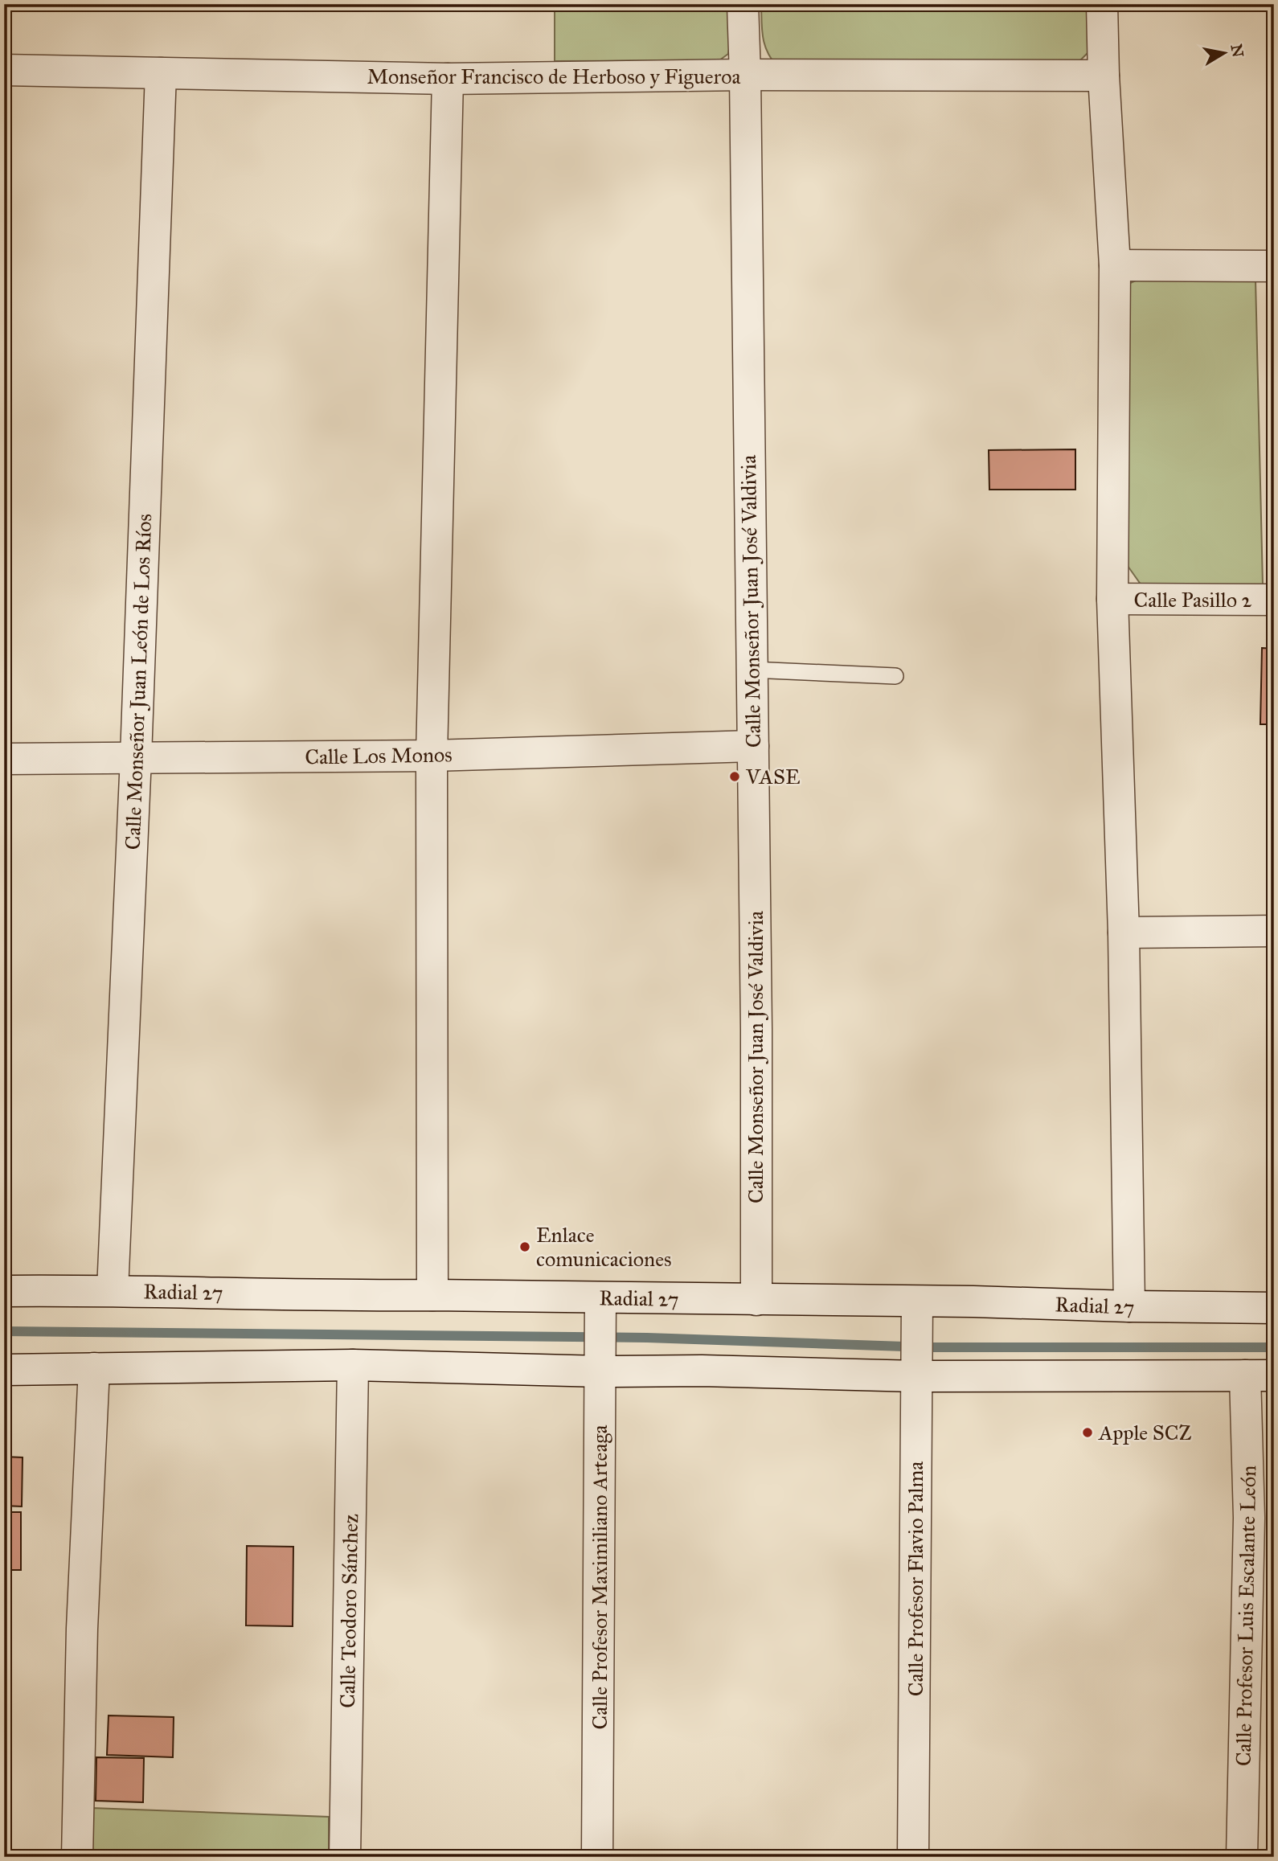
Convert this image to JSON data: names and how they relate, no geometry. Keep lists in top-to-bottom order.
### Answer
{
  "streets": {
    "street": [
      "Monseñor Francisco de Herboso y Figueroa",
      "Calle Pasillo 2",
      "Calle Monseñor Juan José Valdivia",
      "Calle Monseñor Juan León de Los Ríos",
      "Calle Los Monos",
      "Radial 27",
      "Calle Profesor Maximiliano Arteaga",
      "Calle Profesor Flavio Palma",
      "Calle Teodoro Sánchez",
      "Calle Profesor Luis Escalante León"
    ]
  },
  "crossings": [
    ["Monseñor Francisco de Herboso y Figueroa", "Calle Monseñor Juan José Valdivia"],
    ["Monseñor Francisco de Herboso y Figueroa", "Calle Monseñor Juan León de Los Ríos"],
    ["Calle Monseñor Juan José Valdivia", "Calle Los Monos"],
    ["Calle Monseñor Juan José Valdivia", "Radial 27"],
    ["Calle Monseñor Juan León de Los Ríos", "Calle Los Monos"],
    ["Calle Monseñor Juan León de Los Ríos", "Radial 27"],
    ["Radial 27", "Calle Profesor Maximiliano Arteaga"],
    ["Radial 27", "Calle Profesor Flavio Palma"]
  ],
  "places": ["VASE", "Enlace comunicaciones", "Apple SCZ"],
  "north": "right"
}
